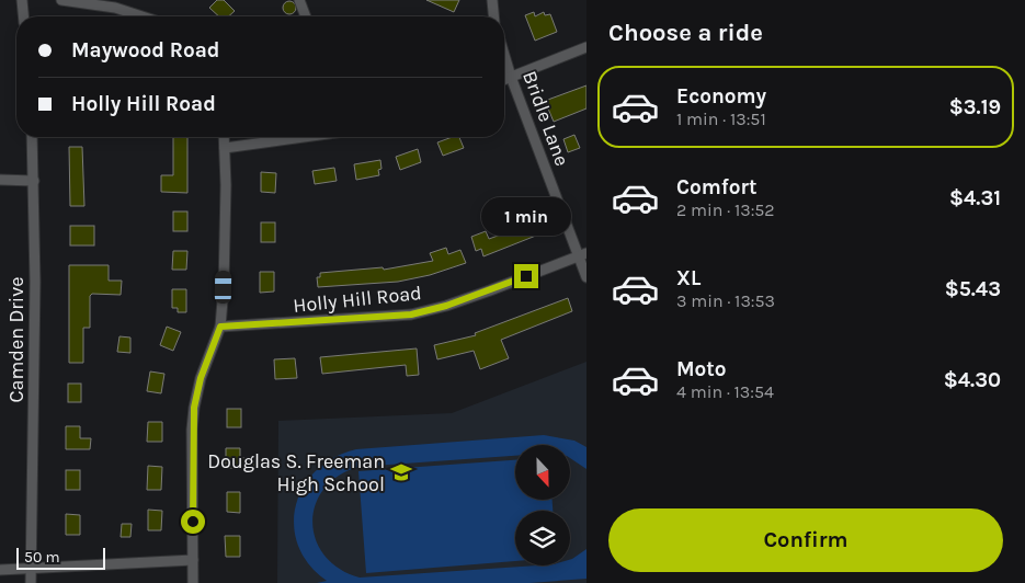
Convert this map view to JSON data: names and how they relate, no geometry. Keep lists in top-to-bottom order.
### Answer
{
  "streets": {
    "street": ["Bridle Lane", "Holly Hill Road", "Camden Drive"]
  },
  "crossings": [
    ["Bridle Lane", "Holly Hill Road"]
  ],
  "places": {
    "school or university": ["Douglas S. Freeman High School"]
  },
  "scale_bar": "50 m",
  "north": "bottom",
  "page": {
    "heading": "Choose a ride",
    "banner": ["Maywood Road", "Holly Hill Road"],
    "list": [
      {
        "name": "Economy",
        "note": "1 min · 13:51",
        "value": "$3.19"
      },
      {
        "name": "Comfort",
        "note": "2 min · 13:52",
        "value": "$4.31"
      },
      {
        "name": "XL",
        "note": "3 min · 13:53",
        "value": "$5.43"
      },
      {
        "name": "Moto",
        "note": "4 min · 13:54",
        "value": "$4.30"
      }
    ],
    "bubble": "1 min",
    "buttons": "Confirm",
    "scale": "50 m"
  }
}
